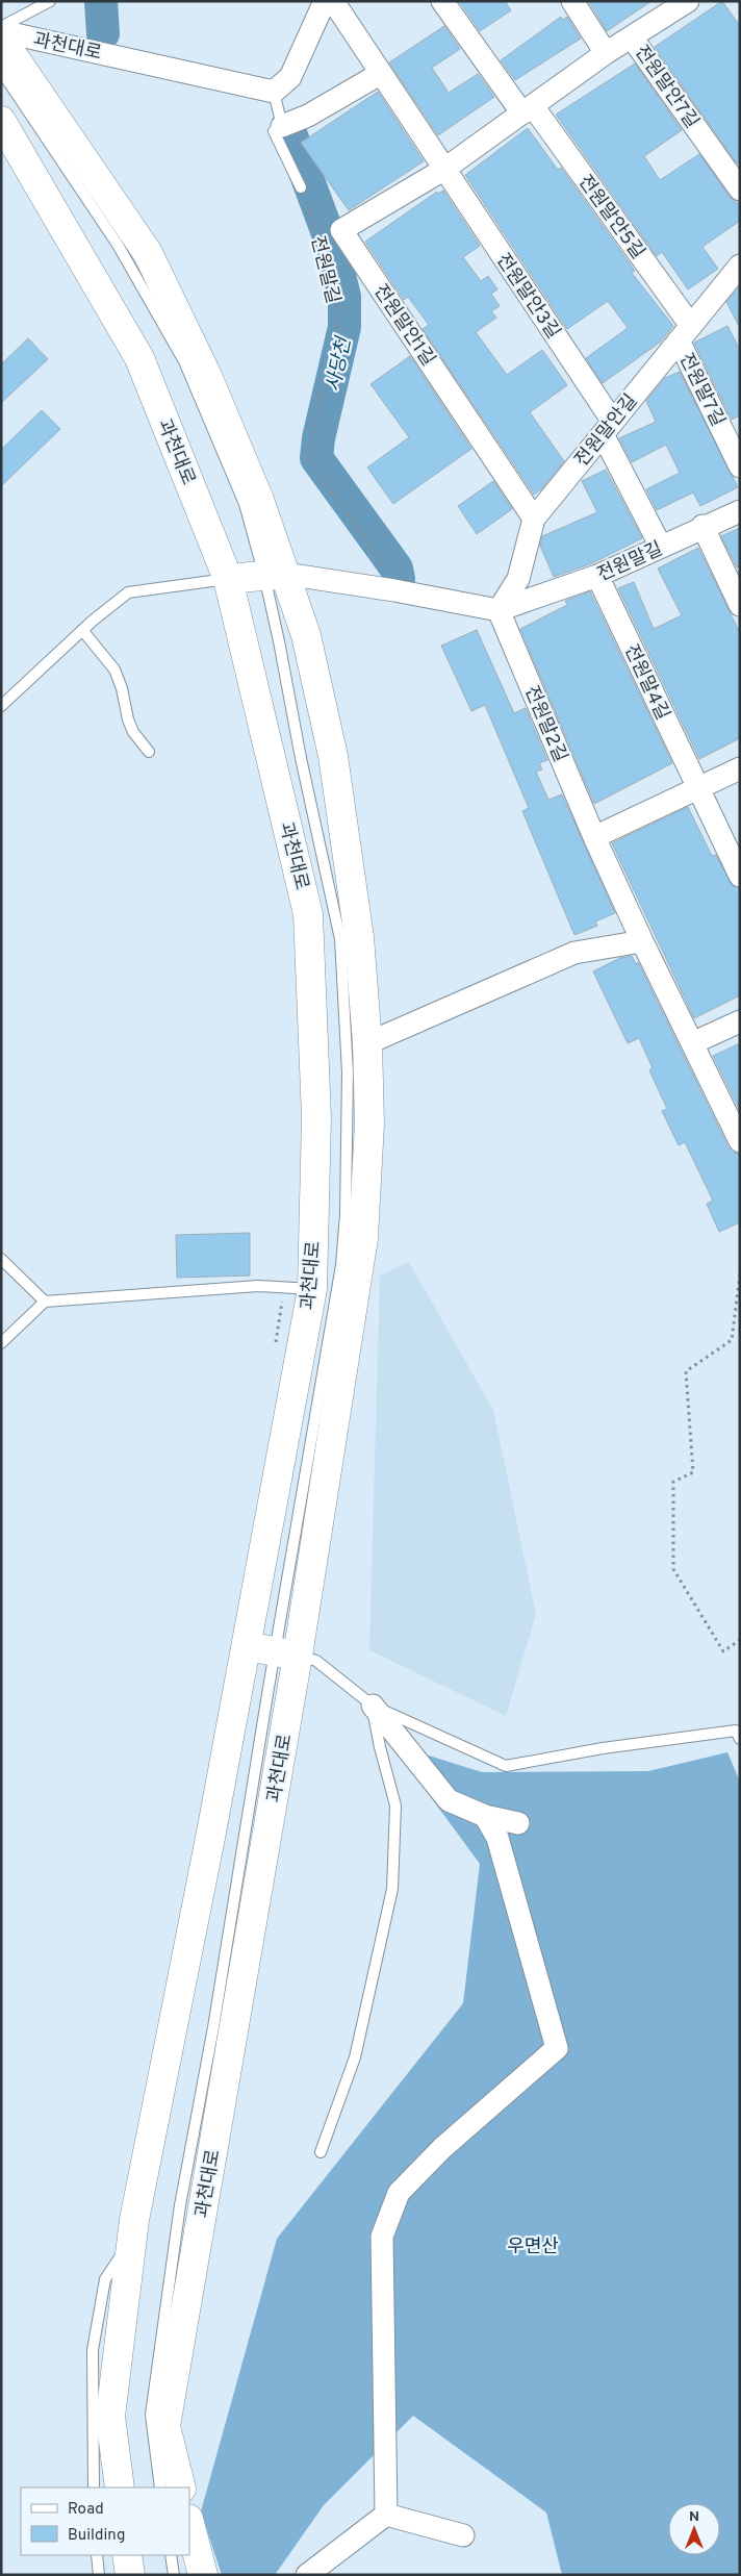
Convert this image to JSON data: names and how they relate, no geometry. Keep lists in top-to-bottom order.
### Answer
{
  "streets": {
    "main road": ["과천대로"],
    "street": [
      "전원말안7길",
      "전원말안5길",
      "전원말길",
      "전원말안3길",
      "전원말안1길",
      "전원말7길",
      "전원말안길",
      "전원말4길",
      "전원말2길"
    ]
  },
  "crossings": [
    ["과천대로", "전원말길"],
    ["전원말안5길", "전원말7길"],
    ["전원말안5길", "전원말안길"],
    ["전원말길", "전원말안3길"],
    ["전원말길", "전원말안길"],
    ["전원말길", "전원말4길"],
    ["전원말길", "전원말2길"],
    ["전원말안3길", "전원말안1길"],
    ["전원말안3길", "전원말안길"],
    ["전원말안1길", "전원말안길"],
    ["전원말7길", "전원말안길"],
    ["전원말안길", "전원말2길"]
  ],
  "water": ["사당천"],
  "parks": ["우면산"],
  "legend": ["Road", "Building"],
  "north": "top"
}
